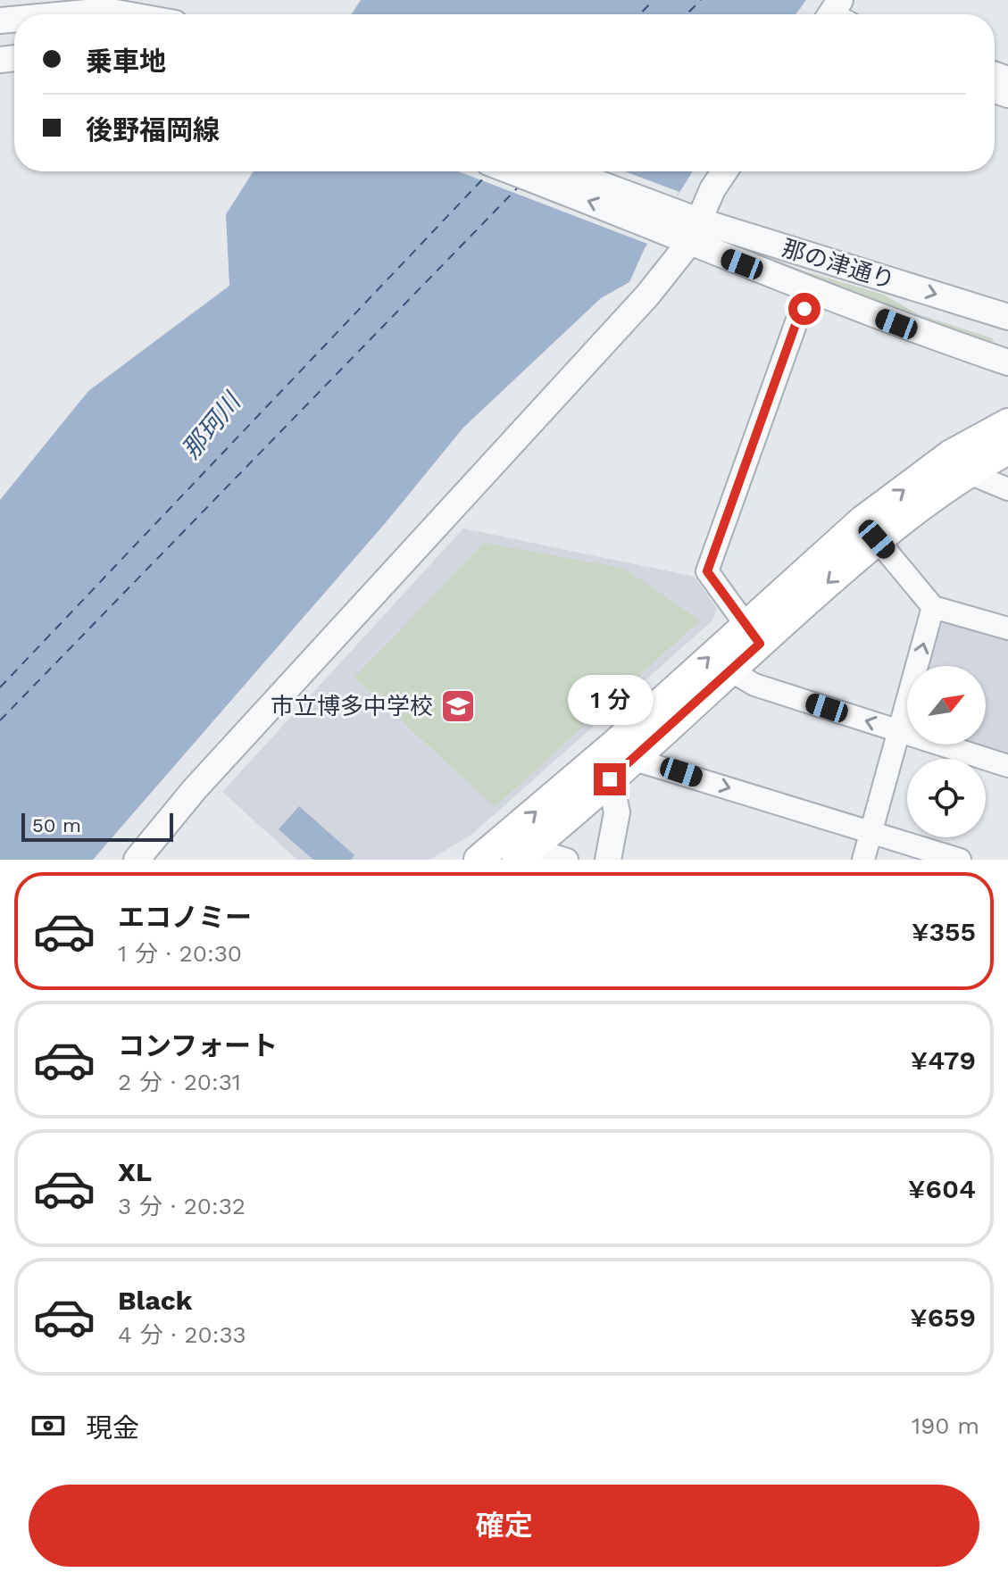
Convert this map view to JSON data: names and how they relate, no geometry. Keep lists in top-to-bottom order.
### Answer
{
  "streets": {
    "street": ["那の津通り"]
  },
  "water": ["那珂川"],
  "places": {
    "school or university": ["市立博多中学校"]
  },
  "scale_bar": "50 m",
  "north": "top right",
  "page": {
    "banner": ["乗車地", "後野福岡線"],
    "bubble": "1 分",
    "scale": "50 m",
    "list": [
      {
        "name": "エコノミー",
        "note": "1 分 · 20:30",
        "value": "¥355"
      },
      {
        "name": "コンフォート",
        "note": "2 分 · 20:31",
        "value": "¥479"
      },
      {
        "name": "XL",
        "note": "3 分 · 20:32",
        "value": "¥604"
      },
      {
        "name": "Black",
        "note": "4 分 · 20:33",
        "value": "¥659"
      }
    ],
    "pay": ["現金", "190 m"],
    "buttons": "確定"
  }
}
